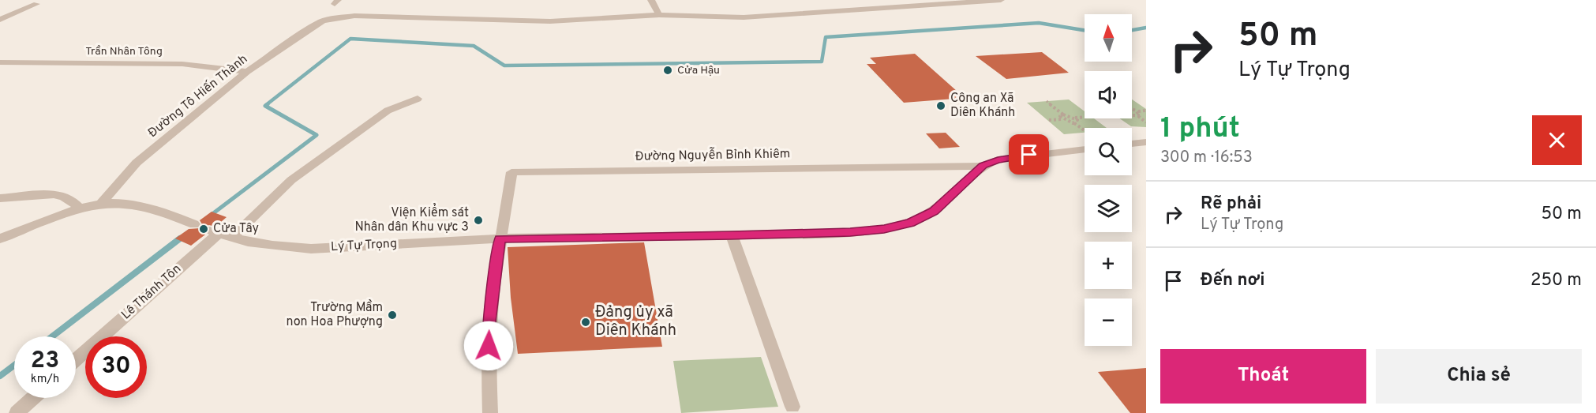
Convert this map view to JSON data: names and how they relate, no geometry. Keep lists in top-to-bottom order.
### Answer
{
  "streets": {
    "street": [
      "Trần Nhân Tông",
      "Đường Tô Hiến Thành",
      "Đường Nguyễn Bỉnh Khiêm",
      "Lý Tự Trọng",
      "Lê Thánh Tôn"
    ]
  },
  "crossings": [
    ["Trần Nhân Tông", "Đường Tô Hiến Thành"],
    ["Đường Nguyễn Bỉnh Khiêm", "Lý Tự Trọng"],
    ["Lý Tự Trọng", "Lê Thánh Tôn"]
  ],
  "places": [
    "Cửa Hậu",
    "Công an Xã Diên Khánh",
    "Viện Kiểm sát Nhân dân Khu vực 3",
    "Cửa Tây",
    "Trường Mầm non Hoa Phượng",
    "Đảng ủy xã Diên Khánh"
  ],
  "north": "top",
  "page": {
    "turn": ["50 m", "Lý Tự Trọng"],
    "map_buttons": ["+", "−"],
    "heading": ["1 phút", "300 m · 16:53"],
    "list": [
      {
        "name": "Rẽ phải",
        "note": "Lý Tự Trọng",
        "value": "50 m"
      },
      {
        "name": "Đến nơi",
        "value": "250 m"
      }
    ],
    "speed": "23 km/h",
    "limit": "30",
    "buttons": ["Thoát", "Chia sẻ"]
  }
}
